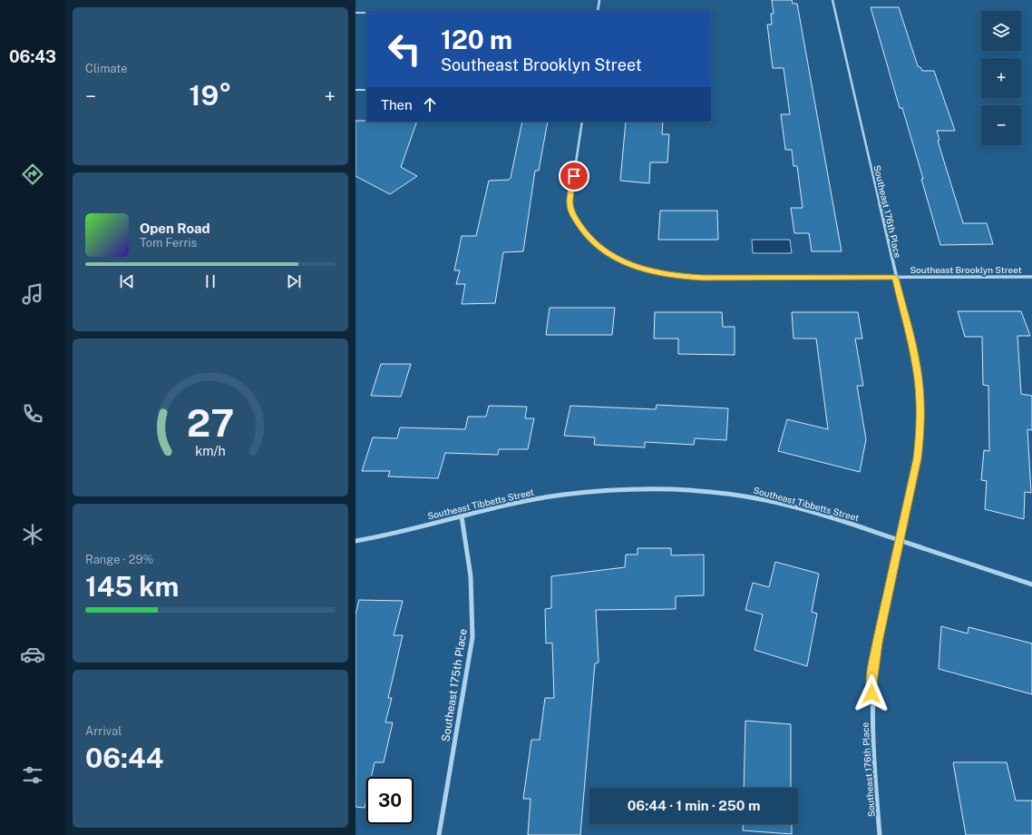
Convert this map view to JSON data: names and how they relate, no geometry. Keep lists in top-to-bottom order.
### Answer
{
  "streets": {
    "street": [
      "Southeast 176th Place",
      "Southeast Brooklyn Street",
      "Southeast Tibbetts Street",
      "Southeast 175th Place"
    ]
  },
  "crossings": [
    ["Southeast 176th Place", "Southeast Brooklyn Street"],
    ["Southeast 176th Place", "Southeast Tibbetts Street"],
    ["Southeast Tibbetts Street", "Southeast 175th Place"]
  ],
  "page": {
    "tabs": "06:43",
    "tile": [
      "Climate",
      ["Range · 29%", "145 km"],
      ["Arrival", "06:44"]
    ],
    "map_buttons": ["+", "−"],
    "turn": ["120 m", "Southeast Brooklyn Street"],
    "heat": ["−", "19°", "+"],
    "then": "Then",
    "song": ["Open Road", "Tom Ferris"],
    "limit": "30",
    "trip": "06:44 · 1 min · 250 m",
    "gauge": ["27", "km/h"]
  }
}
